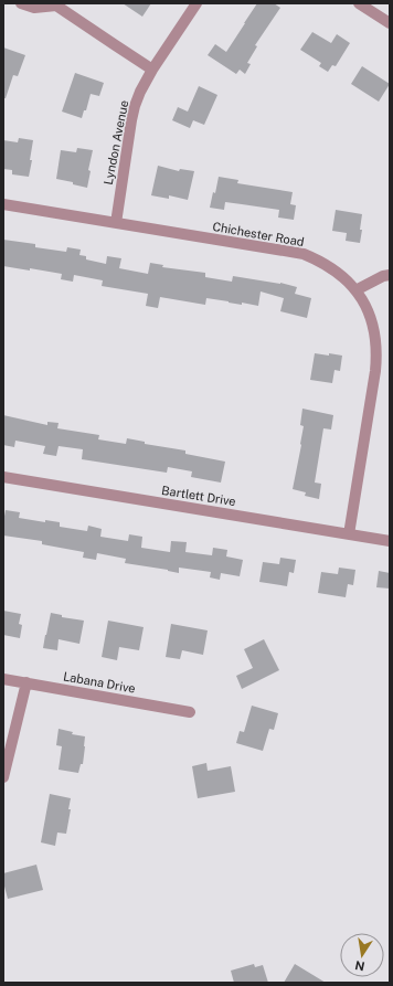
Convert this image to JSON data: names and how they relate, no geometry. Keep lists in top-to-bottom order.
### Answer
{
  "streets": {
    "street": [
      "Lyndon Avenue",
      "Chichester Road",
      "Bartlett Drive",
      "Labana Drive"
    ]
  },
  "crossings": [
    ["Lyndon Avenue", "Chichester Road"],
    ["Chichester Road", "Bartlett Drive"]
  ],
  "north": "bottom"
}
